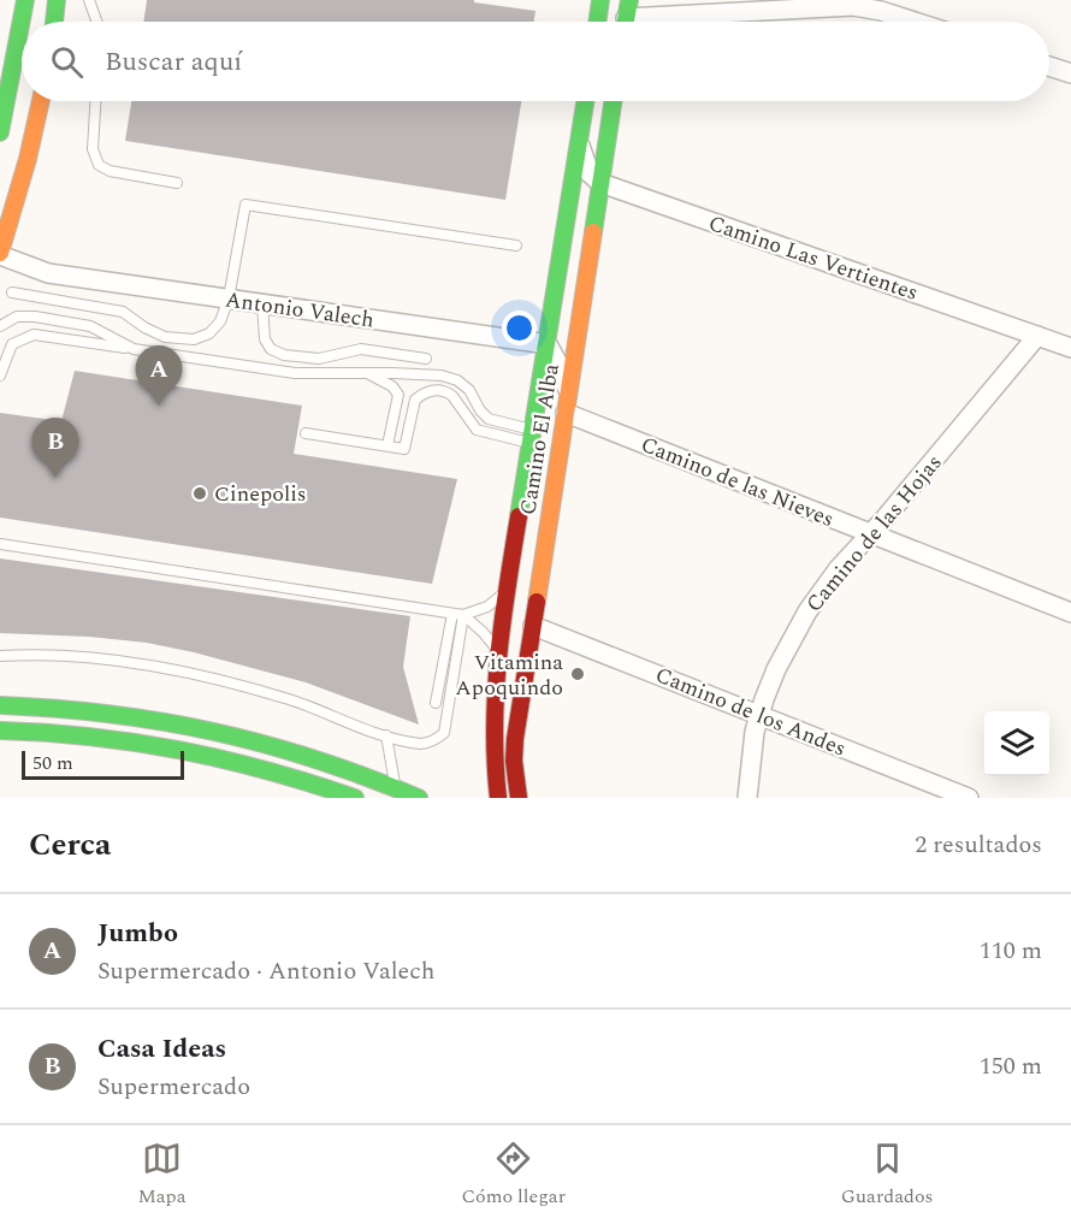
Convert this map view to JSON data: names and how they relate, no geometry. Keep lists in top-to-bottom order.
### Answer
{
  "streets": {
    "main road": ["Camino El Alba"],
    "street": [
      "Camino Las Vertientes",
      "Antonio Valech",
      "Camino de las Nieves",
      "Camino de las Hojas",
      "Camino de los Andes"
    ]
  },
  "crossings": [
    ["Camino Las Vertientes", "Camino El Alba"],
    ["Camino Las Vertientes", "Camino de las Hojas"],
    ["Antonio Valech", "Camino El Alba"],
    ["Camino El Alba", "Camino de las Nieves"],
    ["Camino El Alba", "Camino de los Andes"],
    ["Camino de las Nieves", "Camino de las Hojas"],
    ["Camino de las Hojas", "Camino de los Andes"]
  ],
  "places": ["Cinepolis", "Vitamina Apoquindo"],
  "scale_bar": "50 m",
  "page": {
    "search": "Buscar aquí",
    "pins": ["A", "B"],
    "scale": "50 m",
    "heading": ["Cerca", "2 resultados"],
    "list": [
      {
        "mark": "A",
        "name": "Jumbo",
        "note": "Supermercado · Antonio Valech",
        "value": "110 m"
      },
      {
        "mark": "B",
        "name": "Casa Ideas",
        "note": "Supermercado",
        "value": "150 m"
      }
    ],
    "nav": ["Mapa", "Cómo llegar", "Guardados"]
  }
}
